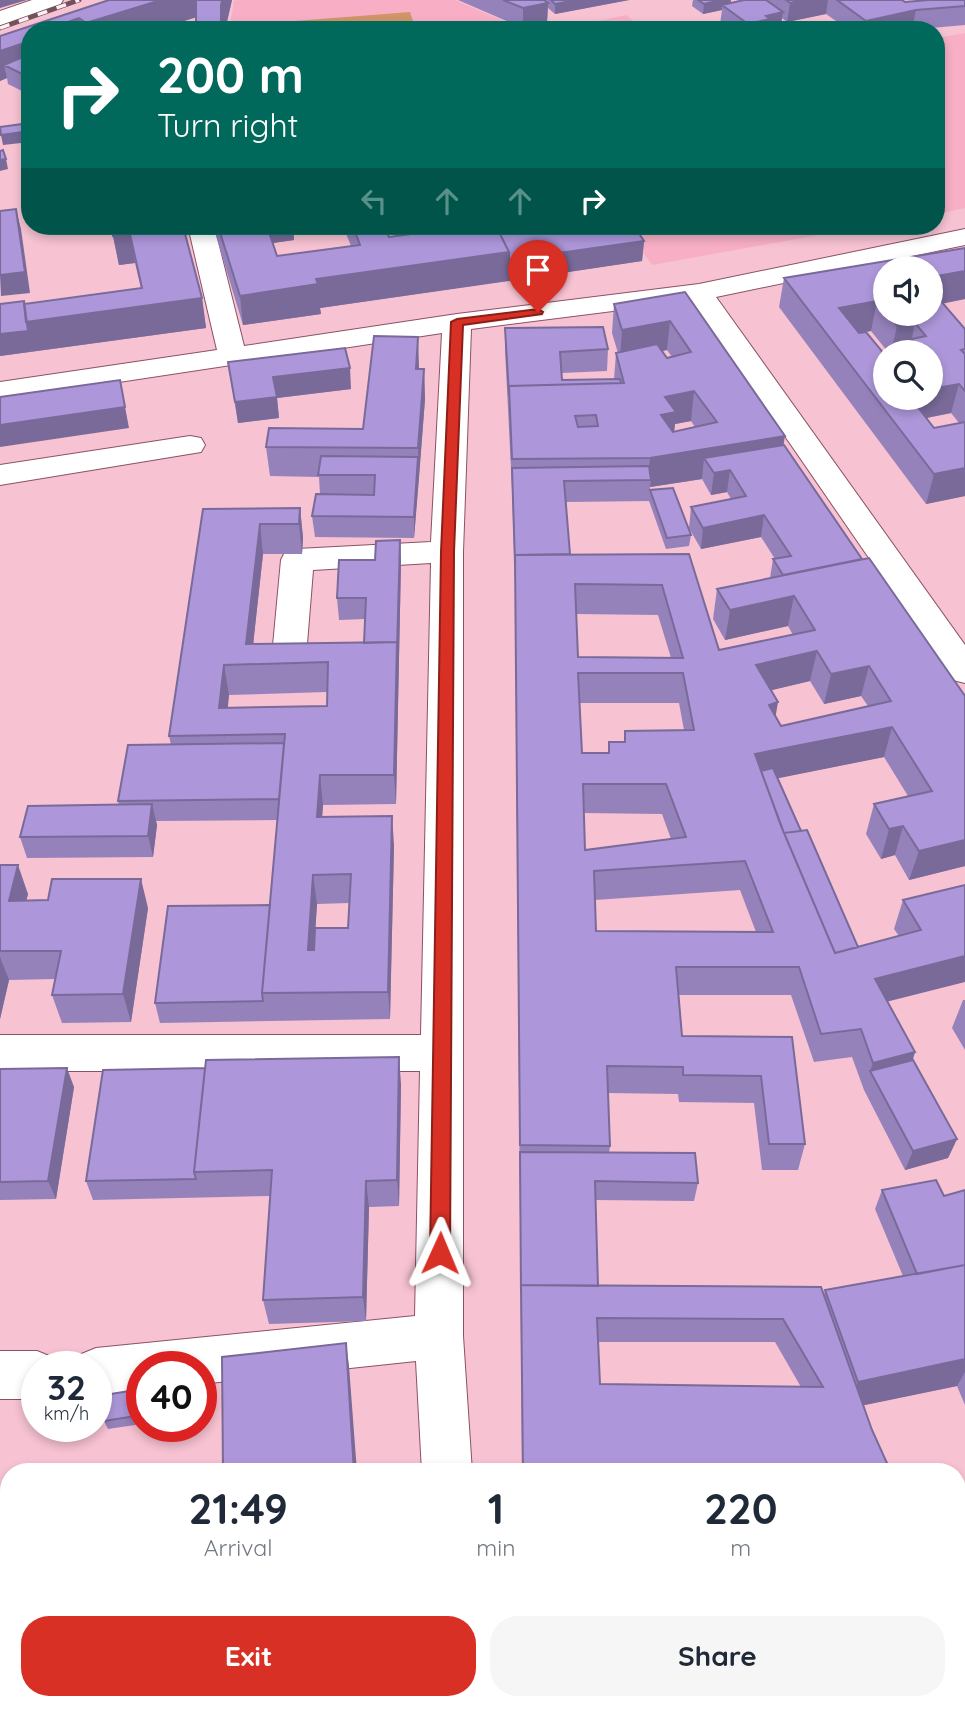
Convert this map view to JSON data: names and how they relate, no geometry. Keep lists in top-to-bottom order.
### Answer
{
  "page": {
    "turn": ["200 m", "Turn right"],
    "speed": "32 km/h",
    "limit": "40",
    "eta": [
      "21:49",
      "Arrival",
      "1",
      "min",
      "220",
      "m"
    ],
    "buttons": ["Exit", "Share"]
  }
}
